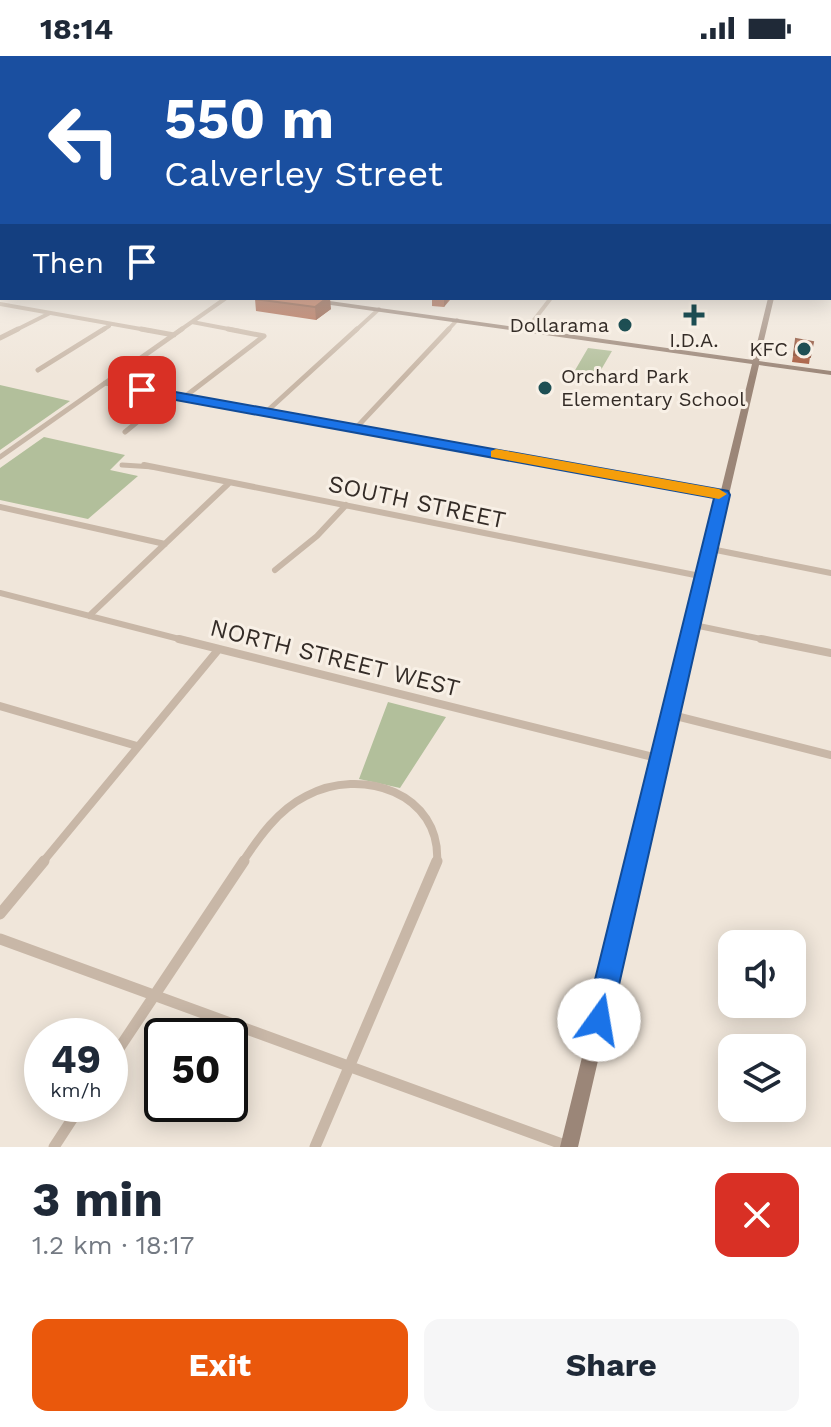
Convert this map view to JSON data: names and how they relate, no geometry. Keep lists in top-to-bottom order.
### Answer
{
  "streets": {
    "street": ["SOUTH STREET", "NORTH STREET WEST"]
  },
  "places": {
    "health": ["I.D.A."],
    "other": ["Dollarama", "KFC", "Orchard Park Elementary School"]
  },
  "page": {
    "status": "18:14",
    "turn": ["550 m", "Calverley Street"],
    "then": "Then",
    "speed": "49 km/h",
    "limit": "50",
    "heading": ["3 min", "1.2 km · 18:17"],
    "buttons": ["Exit", "Share"]
  }
}
